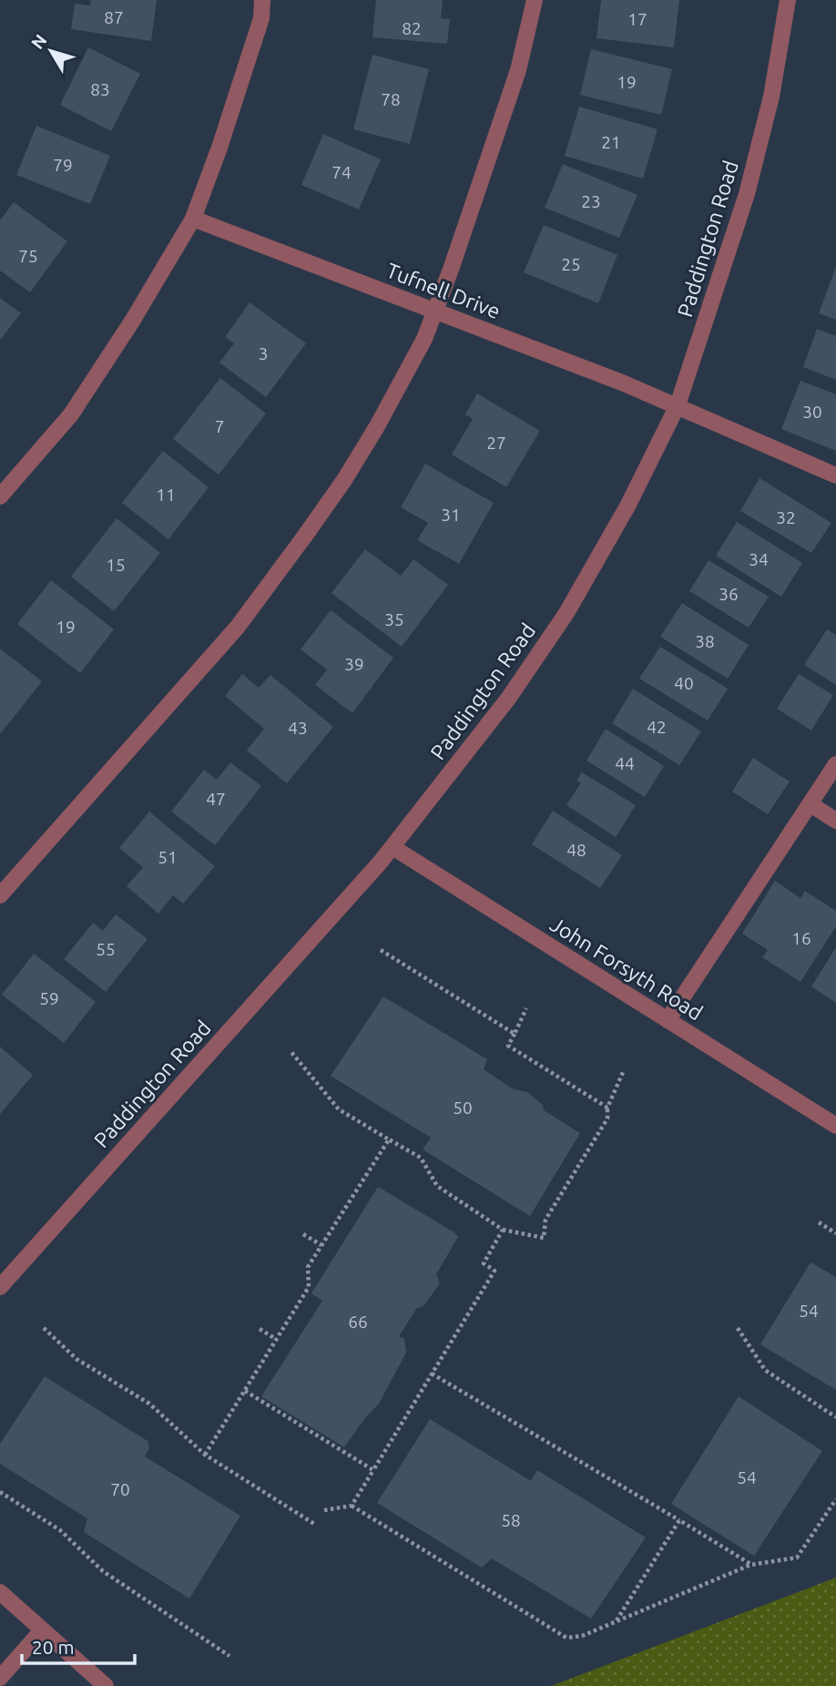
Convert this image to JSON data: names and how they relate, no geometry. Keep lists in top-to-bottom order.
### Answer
{
  "streets": {
    "street": ["Paddington Road", "Tufnell Drive", "John Forsyth Road"]
  },
  "crossings": [
    ["Paddington Road", "Tufnell Drive"],
    ["Paddington Road", "John Forsyth Road"]
  ],
  "house_numbers": [
    "87",
    "17",
    "82",
    "19",
    "83",
    "78",
    "21",
    "79",
    "74",
    "23",
    "75",
    "25",
    "3",
    "30",
    "7",
    "27",
    "11",
    "31",
    "32",
    "34",
    "15",
    "36",
    "35",
    "19",
    "38",
    "39",
    "40",
    "42",
    "43",
    "44",
    "47",
    "48",
    "51",
    "16",
    "55",
    "59",
    "50",
    "54",
    "66",
    "54",
    "70",
    "58"
  ],
  "scale_bar": "20 m",
  "north": "top left"
}
